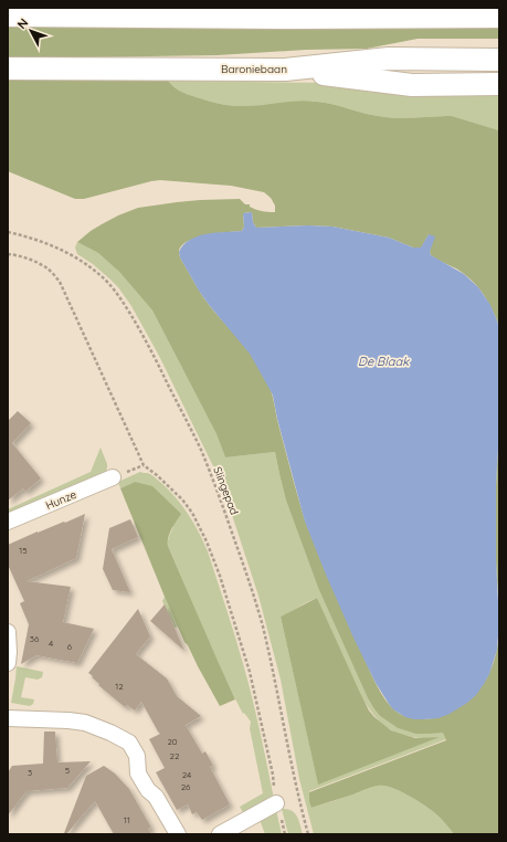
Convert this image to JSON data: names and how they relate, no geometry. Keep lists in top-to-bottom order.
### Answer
{
  "streets": {
    "main road": ["Baroniebaan"],
    "street": ["Hunze"],
    "path": ["Slingepad"]
  },
  "water": ["De Blaak"],
  "house_numbers": [
    "15",
    "36",
    "4",
    "6",
    "12",
    "20",
    "22",
    "5",
    "3",
    "24",
    "26",
    "11"
  ],
  "north": "top left"
}
